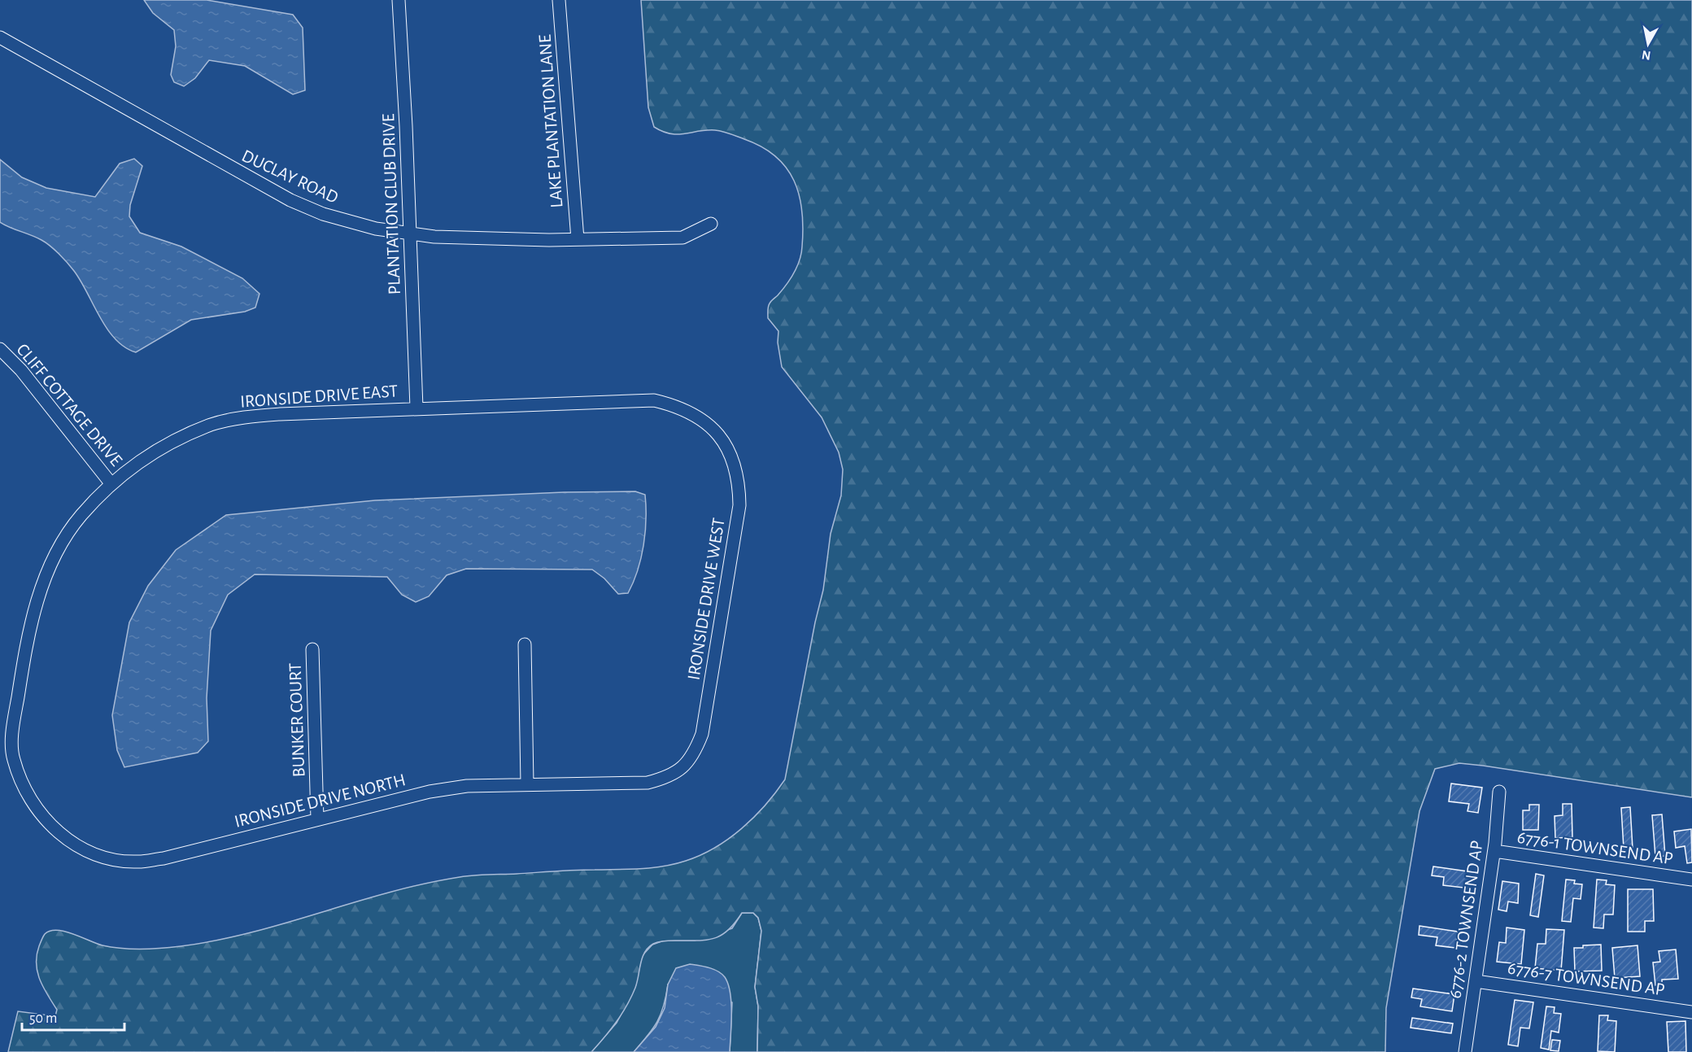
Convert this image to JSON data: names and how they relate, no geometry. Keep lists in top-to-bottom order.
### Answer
{
  "streets": {
    "street": [
      "LAKE PLANTATION LANE",
      "DUCLAY ROAD",
      "PLANTATION CLUB DRIVE",
      "IRONSIDE DRIVE EAST",
      "CLIFF COTTAGE DRIVE",
      "IRONSIDE DRIVE WEST",
      "BUNKER COURT",
      "IRONSIDE DRIVE NORTH",
      "6776-1 TOWNSEND AP",
      "6776-2 TOWNSEND AP",
      "6776-7 TOWNSEND AP"
    ]
  },
  "crossings": [
    ["LAKE PLANTATION LANE", "DUCLAY ROAD"],
    ["DUCLAY ROAD", "PLANTATION CLUB DRIVE"],
    ["PLANTATION CLUB DRIVE", "IRONSIDE DRIVE EAST"],
    ["IRONSIDE DRIVE EAST", "CLIFF COTTAGE DRIVE"],
    ["IRONSIDE DRIVE EAST", "IRONSIDE DRIVE WEST"],
    ["IRONSIDE DRIVE EAST", "IRONSIDE DRIVE NORTH"],
    ["IRONSIDE DRIVE WEST", "IRONSIDE DRIVE NORTH"],
    ["BUNKER COURT", "IRONSIDE DRIVE NORTH"],
    ["6776-1 TOWNSEND AP", "6776-2 TOWNSEND AP"],
    ["6776-2 TOWNSEND AP", "6776-7 TOWNSEND AP"]
  ],
  "scale_bar": "50 m",
  "north": "bottom"
}
